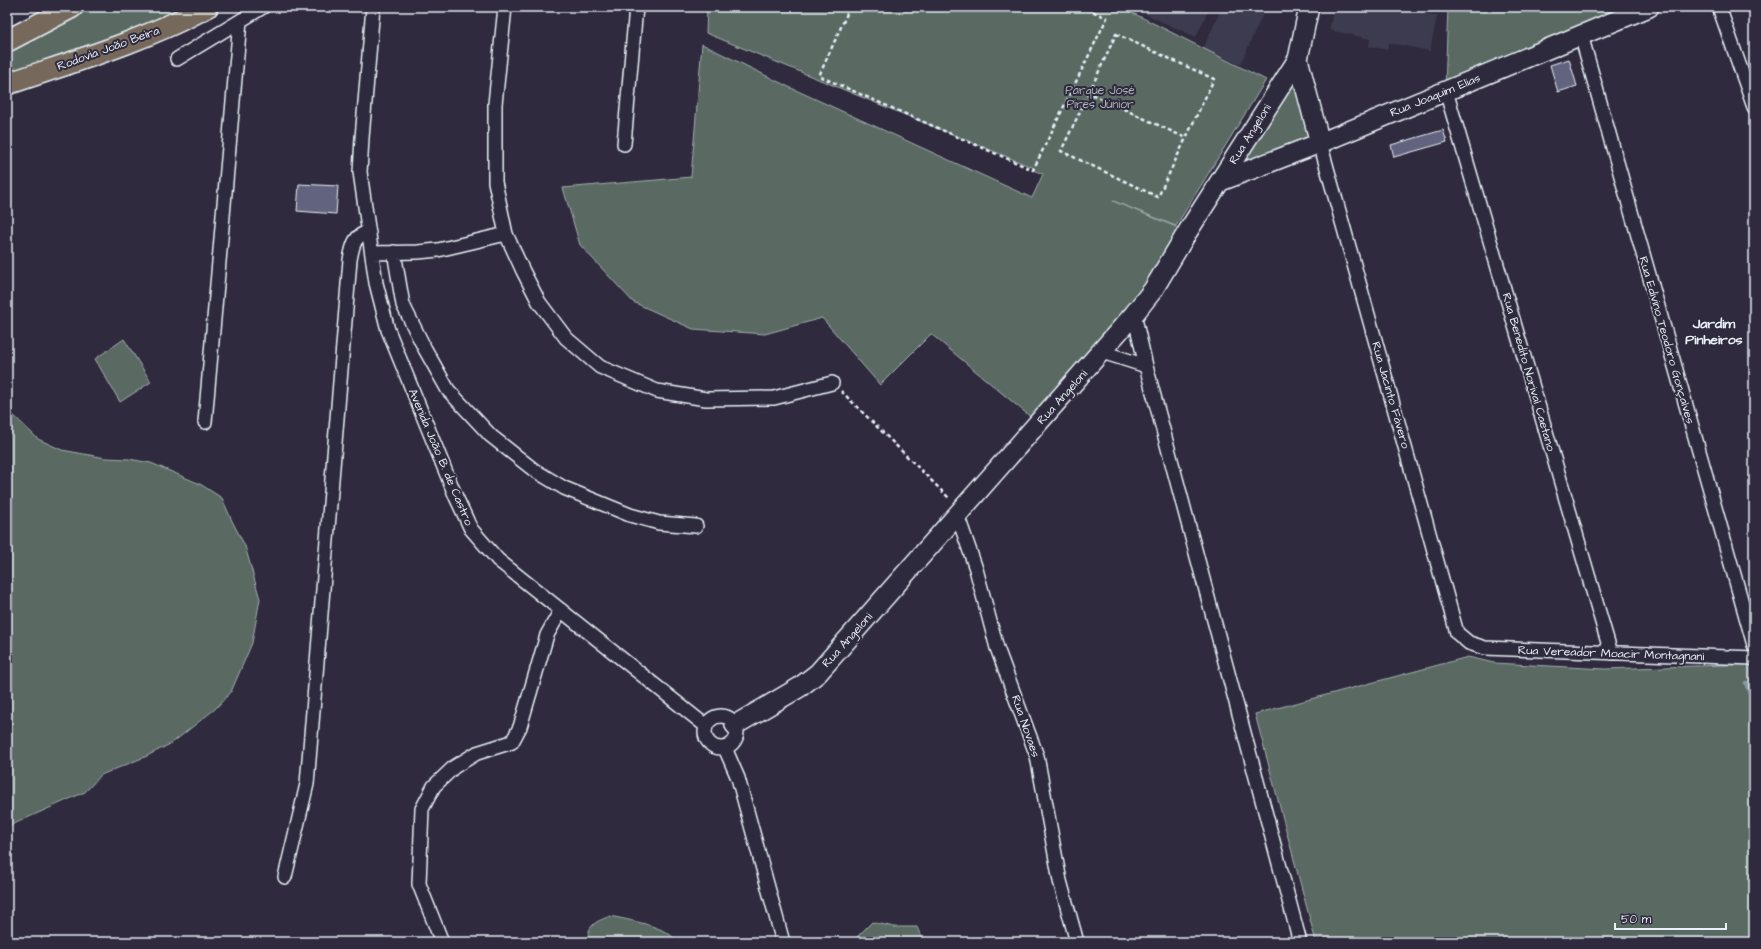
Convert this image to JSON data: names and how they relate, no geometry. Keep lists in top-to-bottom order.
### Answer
{
  "streets": {
    "main road": ["Rodovia João Beira"],
    "street": [
      "Rua Joaquim Elias",
      "Rua Angeloni",
      "Rua Edivino Teodoro Gonçalves",
      "Rua Benedito Norival Caetano",
      "Rua Jacinto Fávero",
      "Avenida João B. de Castro",
      "Rua Vereador Moacir Montagnani",
      "Rua Novaes"
    ]
  },
  "crossings": [
    ["Rua Joaquim Elias", "Rua Angeloni"],
    ["Rua Joaquim Elias", "Rua Edivino Teodoro Gonçalves"],
    ["Rua Joaquim Elias", "Rua Benedito Norival Caetano"],
    ["Rua Joaquim Elias", "Rua Jacinto Fávero"],
    ["Rua Angeloni", "Avenida João B. de Castro"],
    ["Rua Angeloni", "Rua Novaes"],
    ["Rua Benedito Norival Caetano", "Rua Vereador Moacir Montagnani"],
    ["Rua Jacinto Fávero", "Rua Vereador Moacir Montagnani"]
  ],
  "districts": ["Jardim Pinheiros"],
  "parks": ["Parque José Pires Júnior"],
  "scale_bar": "50 m"
}
